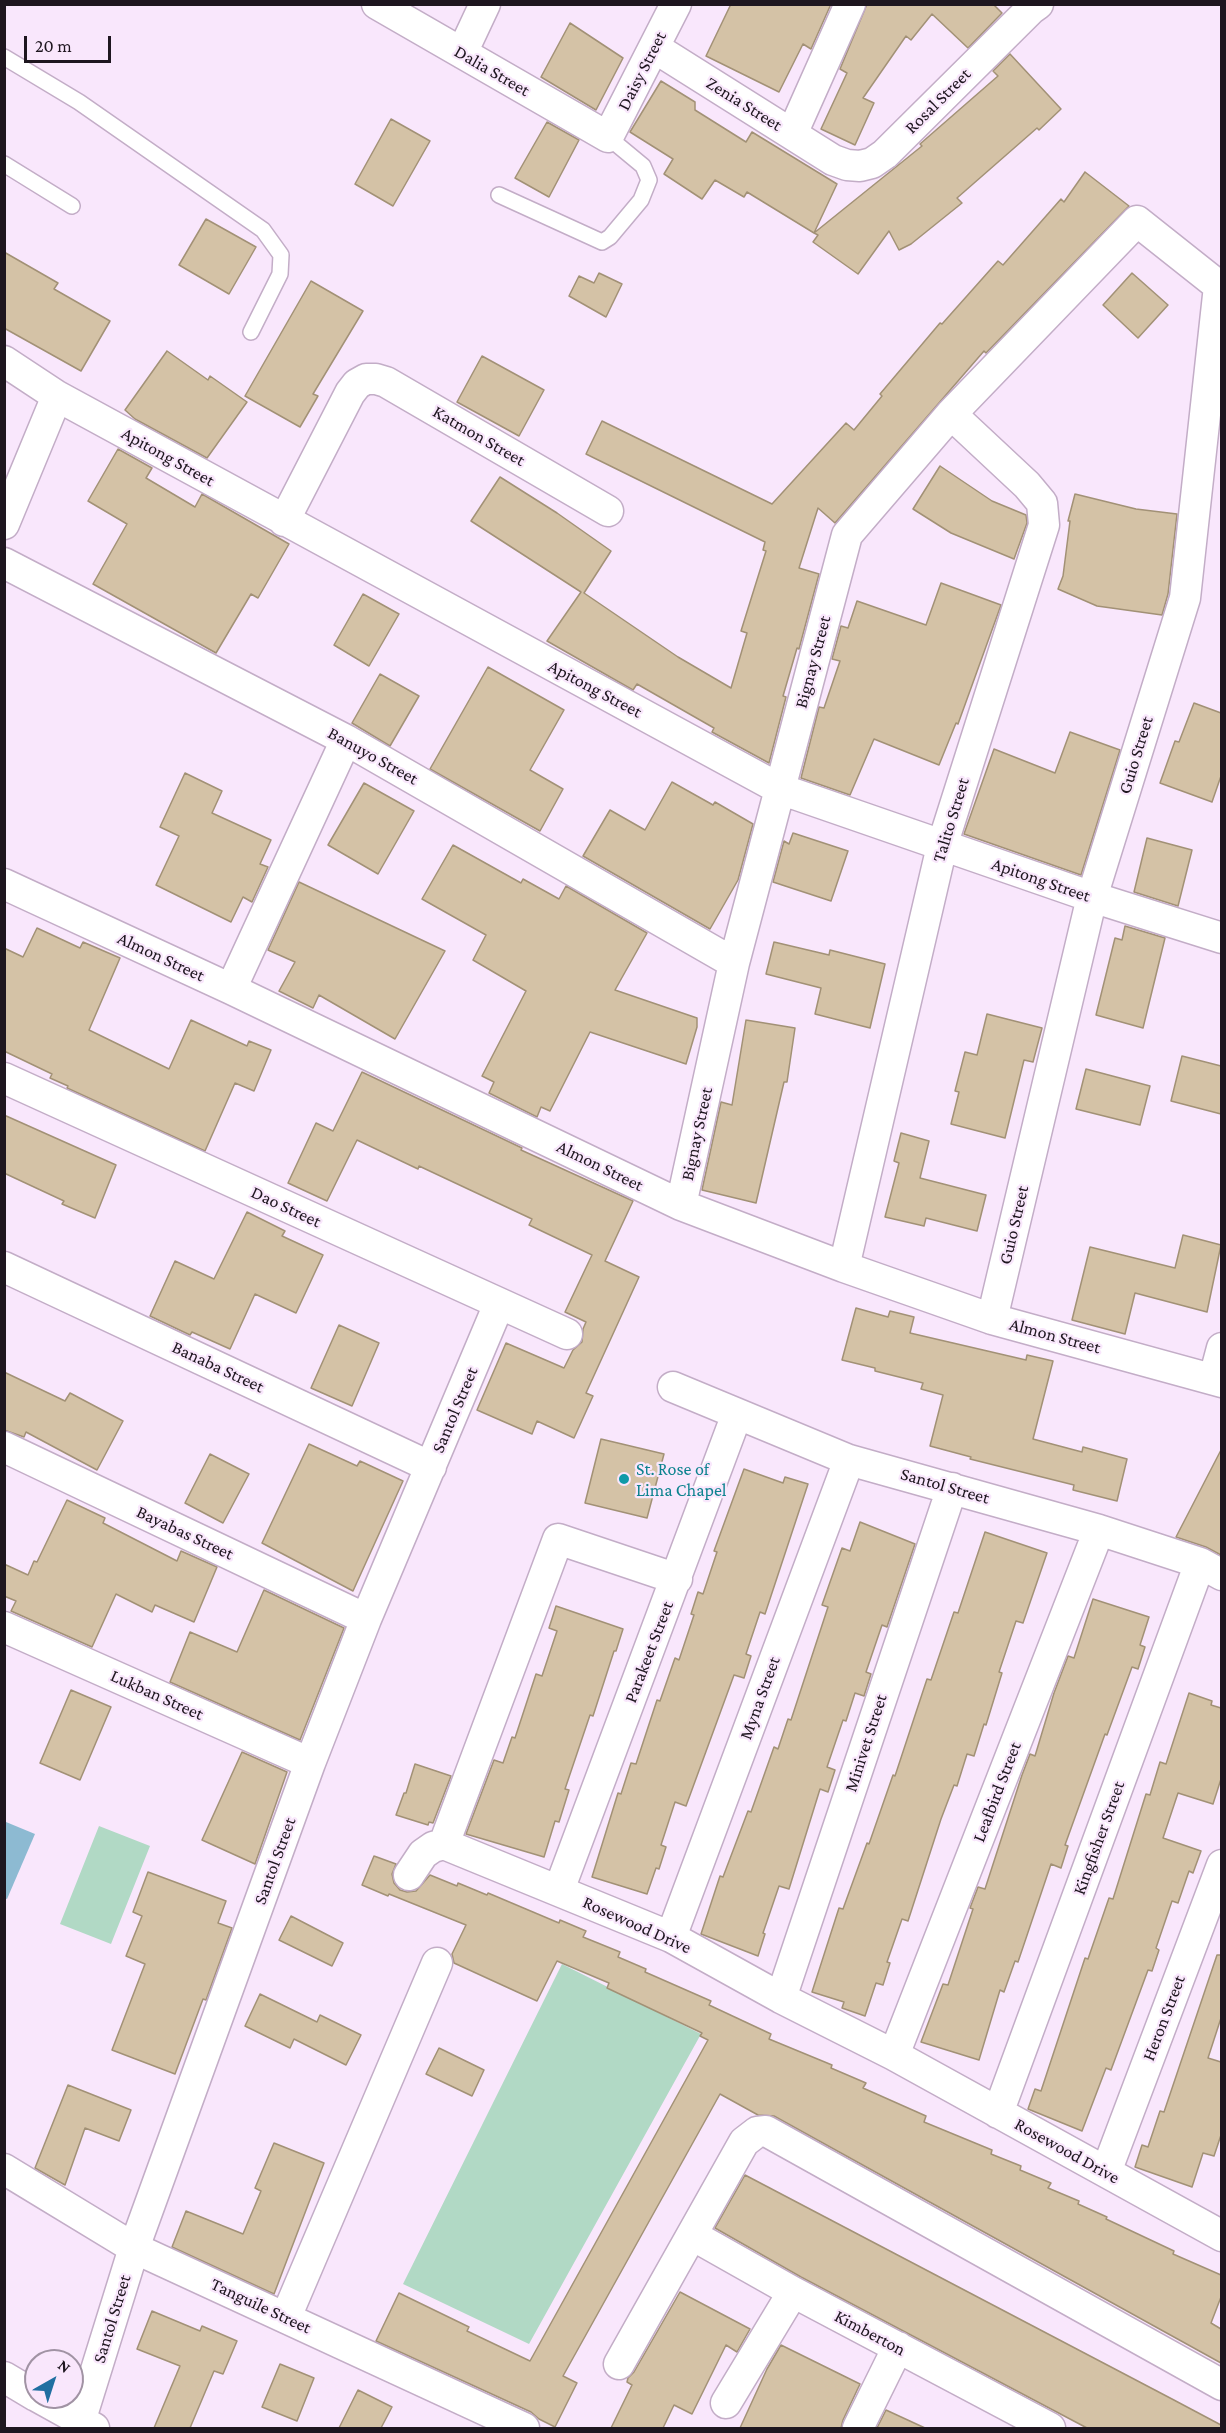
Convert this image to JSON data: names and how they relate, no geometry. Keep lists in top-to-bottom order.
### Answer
{
  "streets": {
    "street": [
      "Dalia Street",
      "Daisy Street",
      "Rosal Street",
      "Zenia Street",
      "Katmon Street",
      "Apitong Street",
      "Bignay Street",
      "Guio Street",
      "Banuyo Street",
      "Talito Street",
      "Almon Street",
      "Dao Street",
      "Banaba Street",
      "Santol Street",
      "Bayabas Street",
      "Parakeet Street",
      "Lukban Street",
      "Myna Street",
      "Minivet Street",
      "Leafbird Street",
      "Kingfisher Street",
      "Rosewood Drive",
      "Heron Street",
      "Tanguile Street",
      "Kimberton"
    ]
  },
  "crossings": [
    ["Dalia Street", "Daisy Street"],
    ["Daisy Street", "Zenia Street"],
    ["Rosal Street", "Zenia Street"],
    ["Katmon Street", "Apitong Street"],
    ["Apitong Street", "Bignay Street"],
    ["Apitong Street", "Guio Street"],
    ["Apitong Street", "Talito Street"],
    ["Bignay Street", "Guio Street"],
    ["Bignay Street", "Banuyo Street"],
    ["Bignay Street", "Talito Street"],
    ["Bignay Street", "Almon Street"],
    ["Guio Street", "Almon Street"],
    ["Talito Street", "Almon Street"],
    ["Dao Street", "Santol Street"],
    ["Banaba Street", "Santol Street"],
    ["Santol Street", "Bayabas Street"],
    ["Santol Street", "Parakeet Street"],
    ["Santol Street", "Lukban Street"],
    ["Santol Street", "Myna Street"],
    ["Santol Street", "Minivet Street"],
    ["Santol Street", "Leafbird Street"],
    ["Santol Street", "Kingfisher Street"],
    ["Santol Street", "Tanguile Street"],
    ["Parakeet Street", "Rosewood Drive"],
    ["Myna Street", "Rosewood Drive"],
    ["Minivet Street", "Rosewood Drive"],
    ["Leafbird Street", "Rosewood Drive"],
    ["Kingfisher Street", "Rosewood Drive"],
    ["Rosewood Drive", "Heron Street"]
  ],
  "places": ["St. Rose of Lima Chapel"],
  "scale_bar": "20 m",
  "north": "top right"
}
